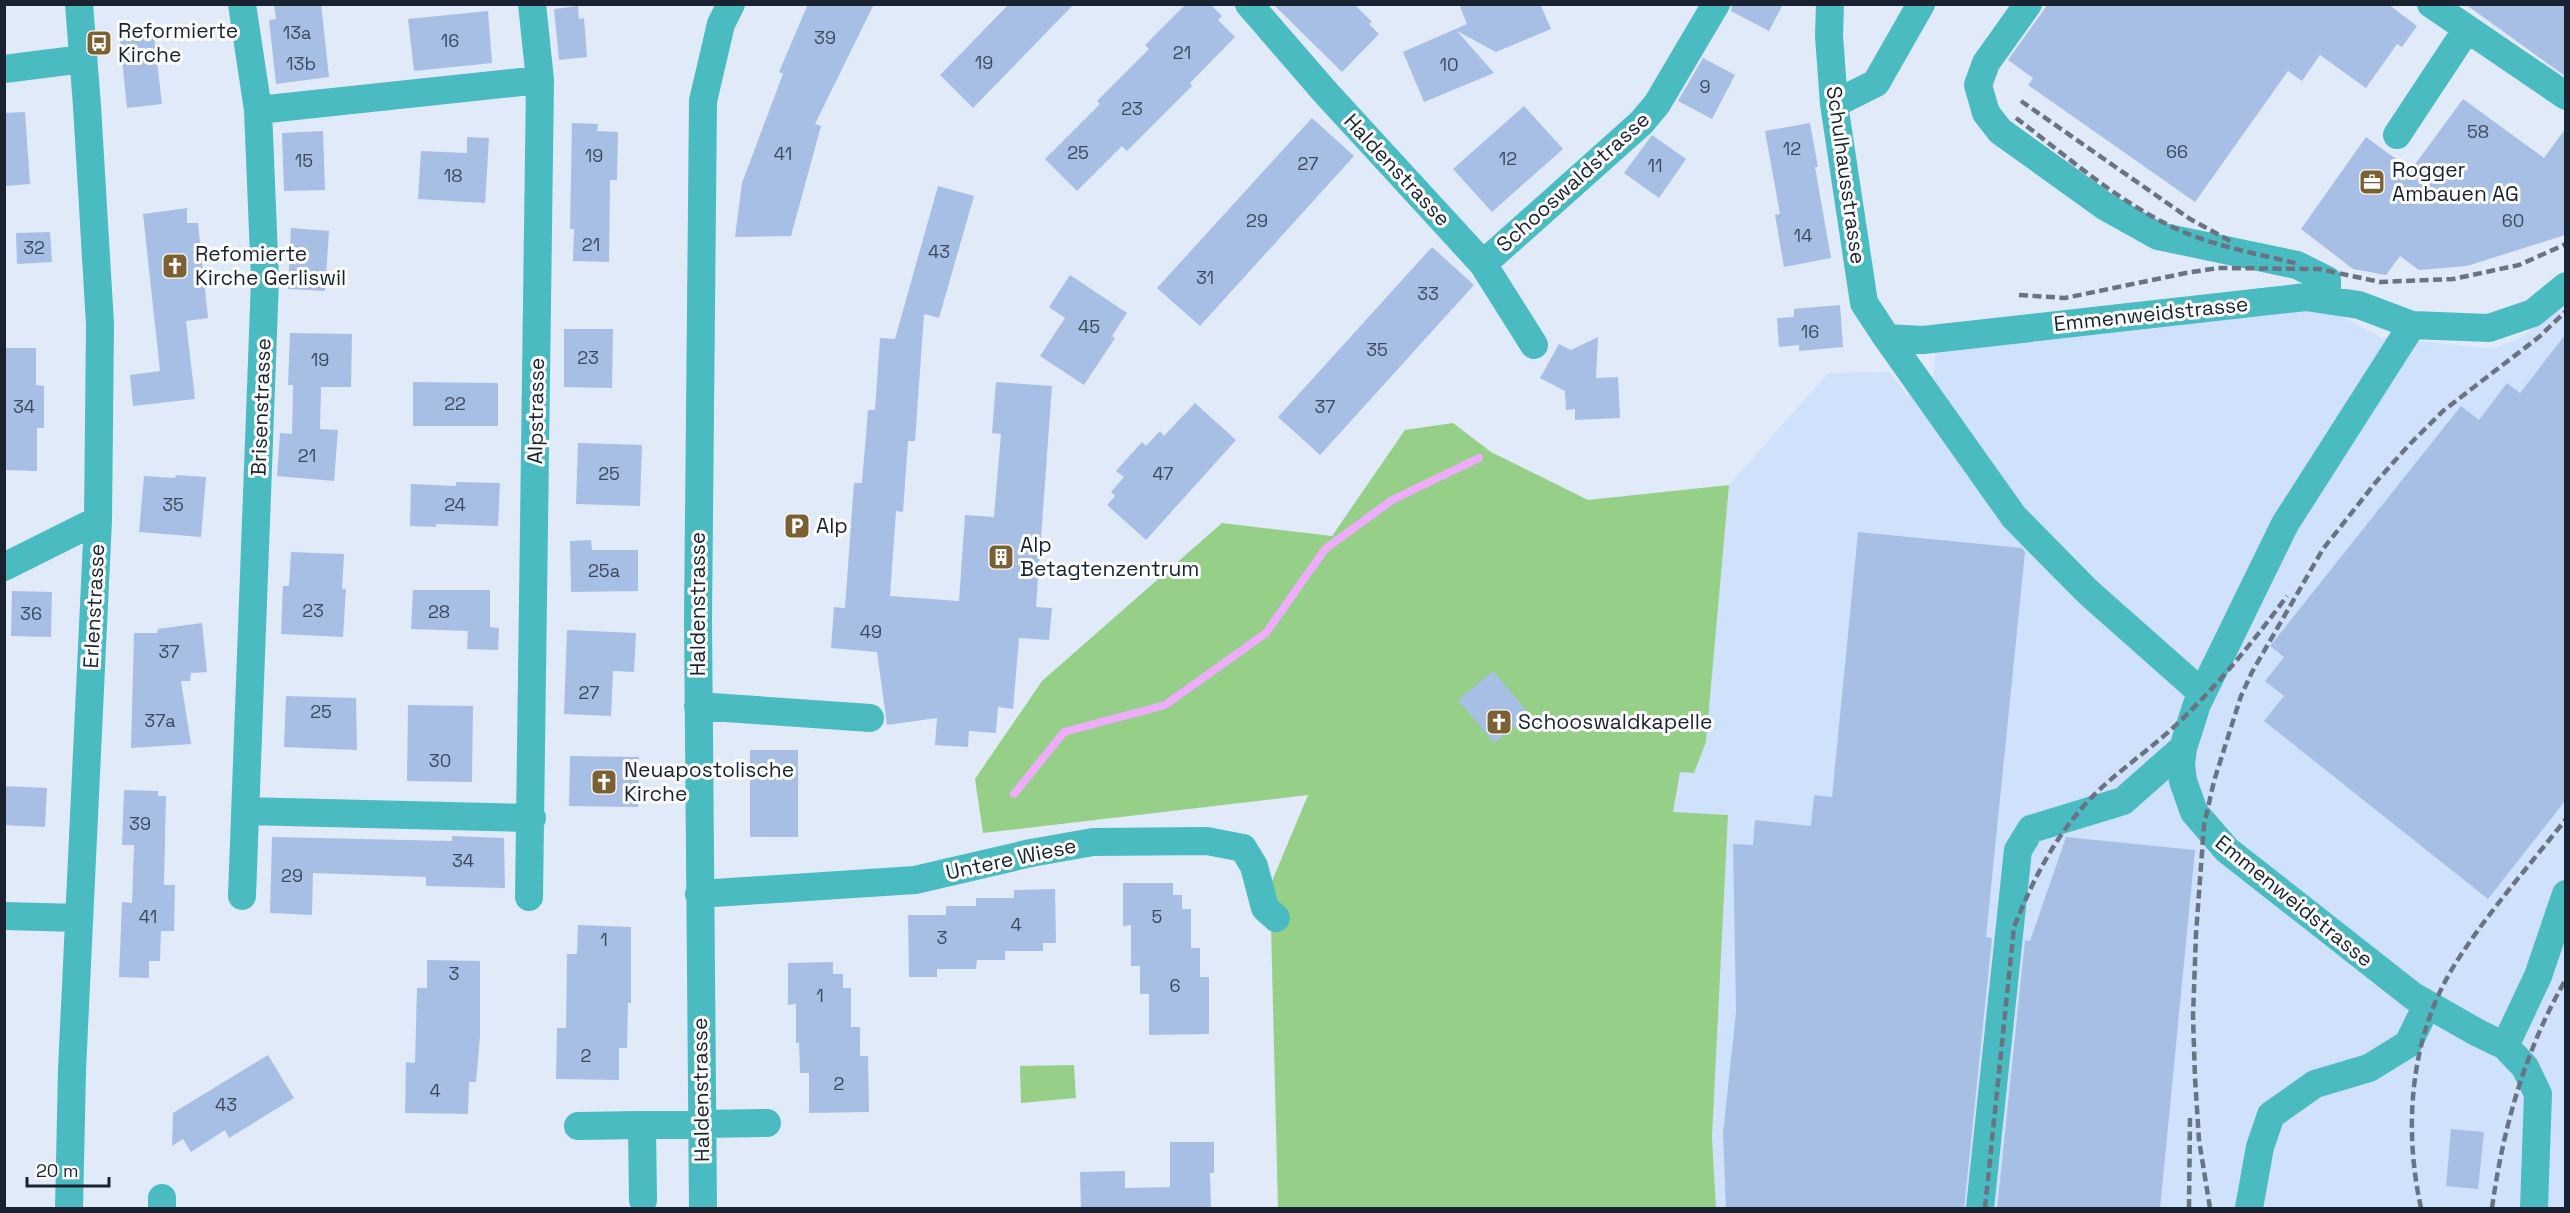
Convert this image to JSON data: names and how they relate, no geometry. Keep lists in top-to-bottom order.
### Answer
{
  "streets": {
    "street": [
      "Haldenstrasse",
      "Schulhausstrasse",
      "Schooswaldstrasse",
      "Emmenweidstrasse",
      "Brisenstrasse",
      "Alpstrasse",
      "Erlenstrasse",
      "Untere Wiese"
    ]
  },
  "crossings": [
    ["Haldenstrasse", "Schooswaldstrasse"],
    ["Haldenstrasse", "Untere Wiese"],
    ["Schulhausstrasse", "Emmenweidstrasse"]
  ],
  "places": {
    "bus stop": ["Reformierte Kirche"],
    "office": ["Rogger Ambauen AG"],
    "church": ["Refomierte Kirche Gerliswil", "Schooswaldkapelle", "Neuapostolische Kirche"],
    "parking": ["Alp"],
    "building": ["Alp Betagtenzentrum"]
  },
  "house_numbers": [
    "13a",
    "39",
    "16",
    "21",
    "19",
    "13b",
    "10",
    "9",
    "23",
    "58",
    "12",
    "66",
    "25",
    "41",
    "19",
    "12",
    "15",
    "27",
    "11",
    "18",
    "29",
    "60",
    "14",
    "21",
    "32",
    "43",
    "31",
    "33",
    "45",
    "16",
    "35",
    "23",
    "19",
    "22",
    "34",
    "37",
    "21",
    "25",
    "47",
    "35",
    "24",
    "25a",
    "23",
    "28",
    "36",
    "49",
    "37",
    "27",
    "25",
    "37a",
    "30",
    "39",
    "34",
    "29",
    "41",
    "5",
    "4",
    "3",
    "1",
    "3",
    "6",
    "1",
    "2",
    "2",
    "4",
    "43"
  ],
  "scale_bar": "20 m"
}
